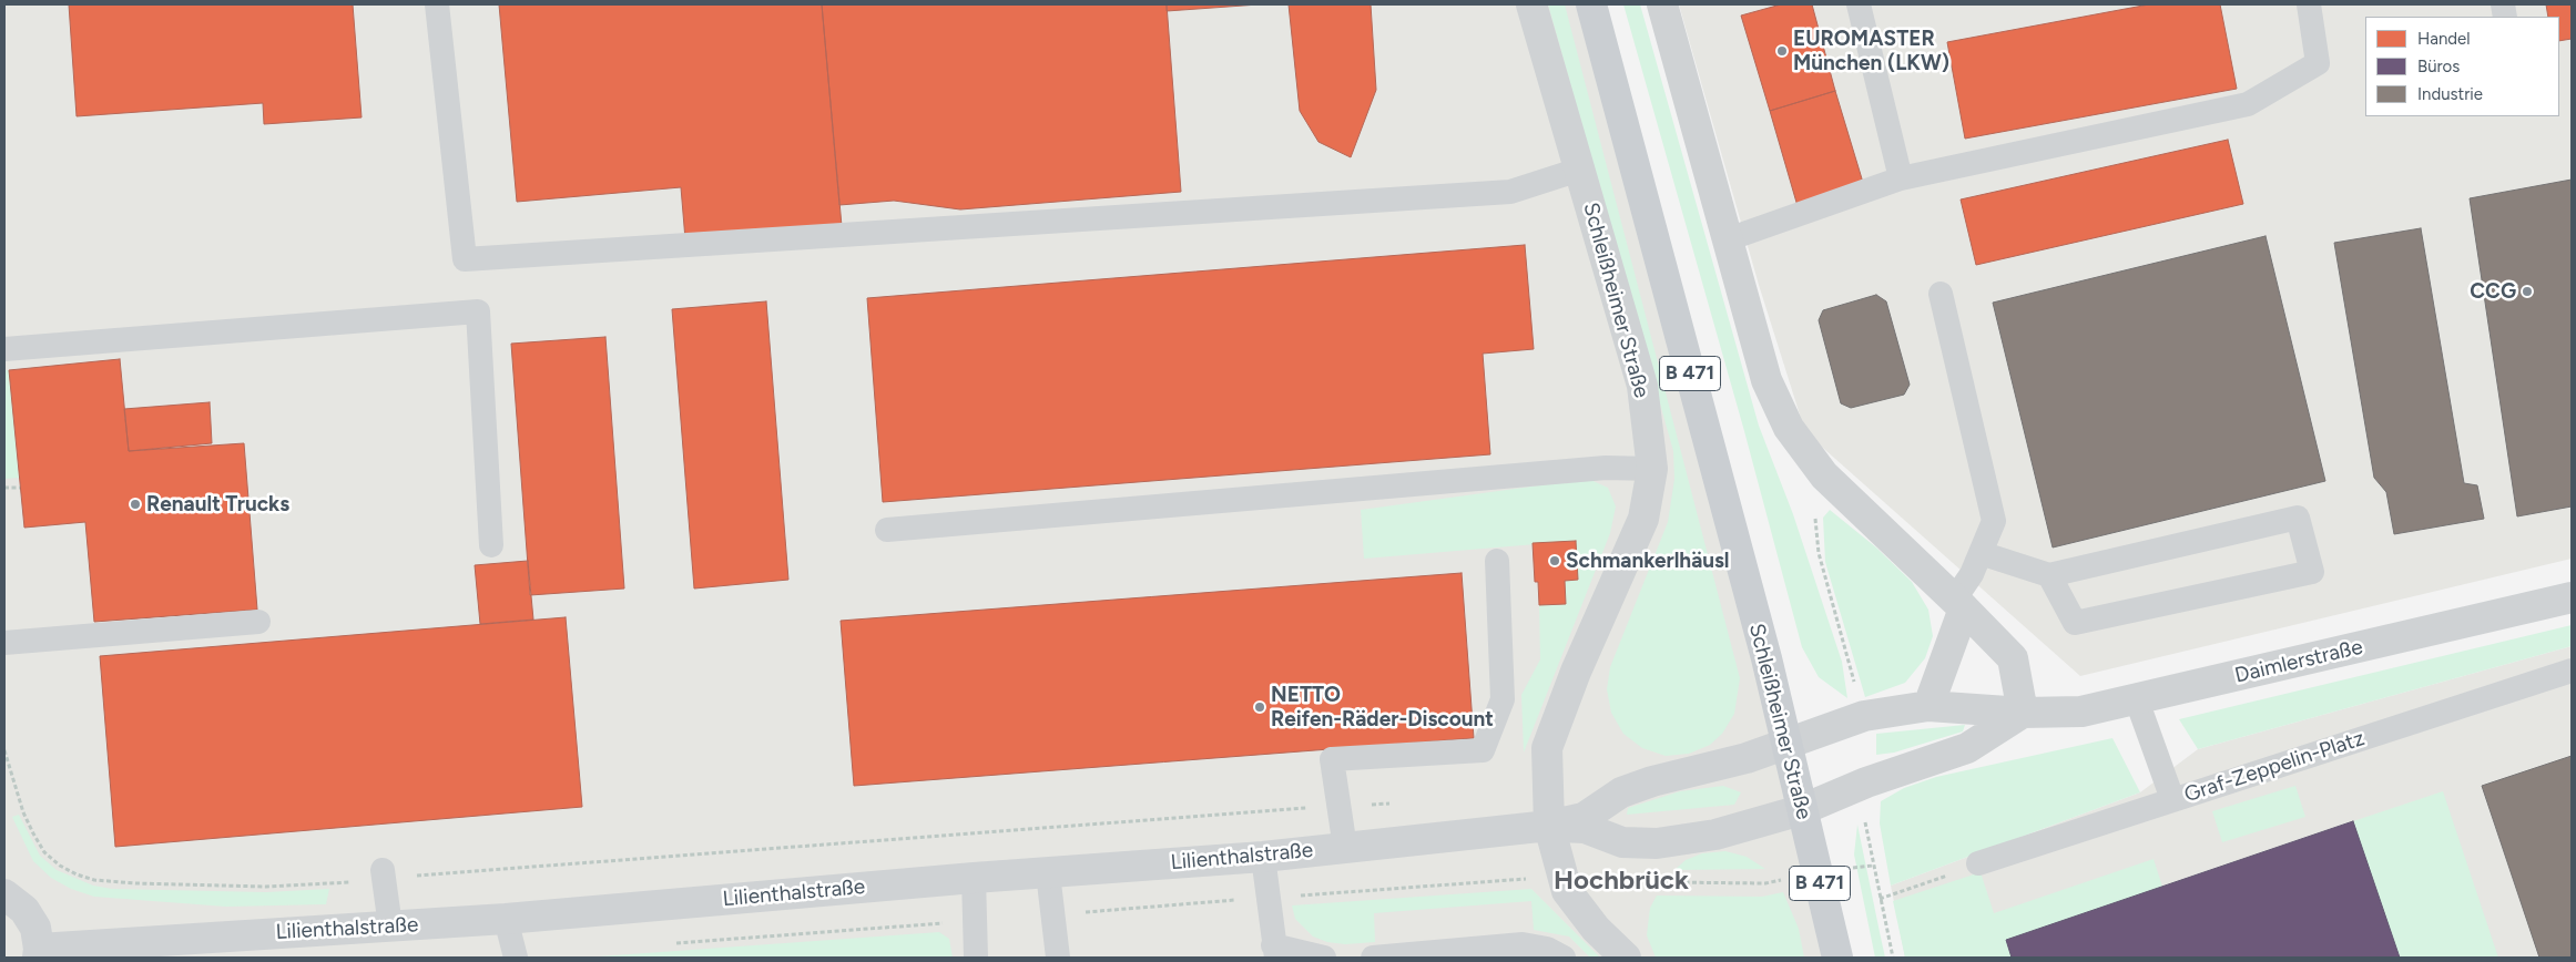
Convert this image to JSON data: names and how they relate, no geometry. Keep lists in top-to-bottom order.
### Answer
{
  "streets": {
    "main road": ["Schleißheimer Straße", "B 471"],
    "street": ["Daimlerstraße", "Lilienthalstraße"],
    "lane": ["Graf-Zeppelin-Platz"]
  },
  "crossings": [
    ["Schleißheimer Straße", "Daimlerstraße"],
    ["Schleißheimer Straße", "Lilienthalstraße"],
    ["Daimlerstraße", "Lilienthalstraße"]
  ],
  "districts": ["Hochbrück"],
  "places": [
    "EUROMASTER München (LKW)",
    "CCG",
    "Renault Trucks",
    "Schmankerlhäusl",
    "NETTO Reifen-Räder-Discount"
  ],
  "legend": ["Handel", "Büros", "Industrie"]
}
